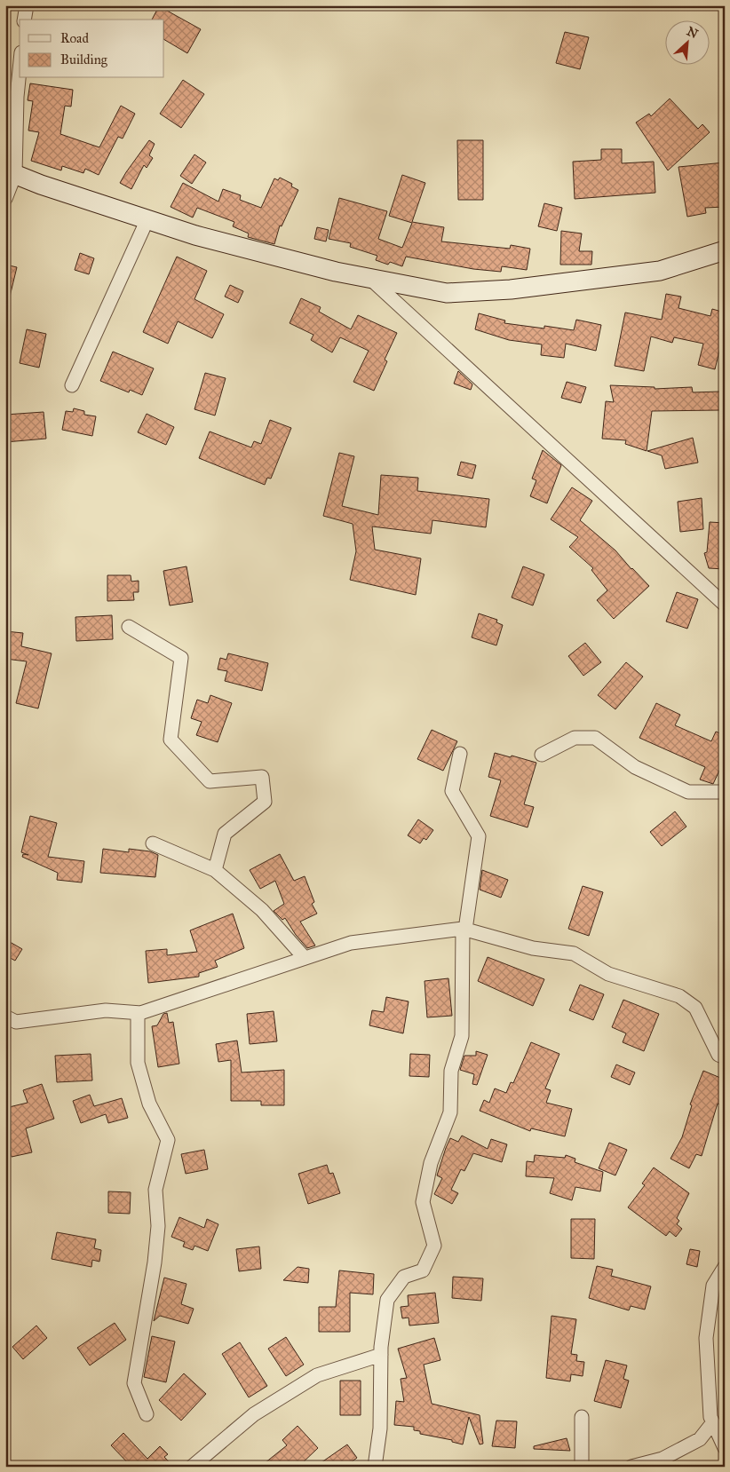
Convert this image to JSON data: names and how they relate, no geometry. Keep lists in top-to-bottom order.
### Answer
{
  "legend": ["Road", "Building"],
  "north": "top right"
}
